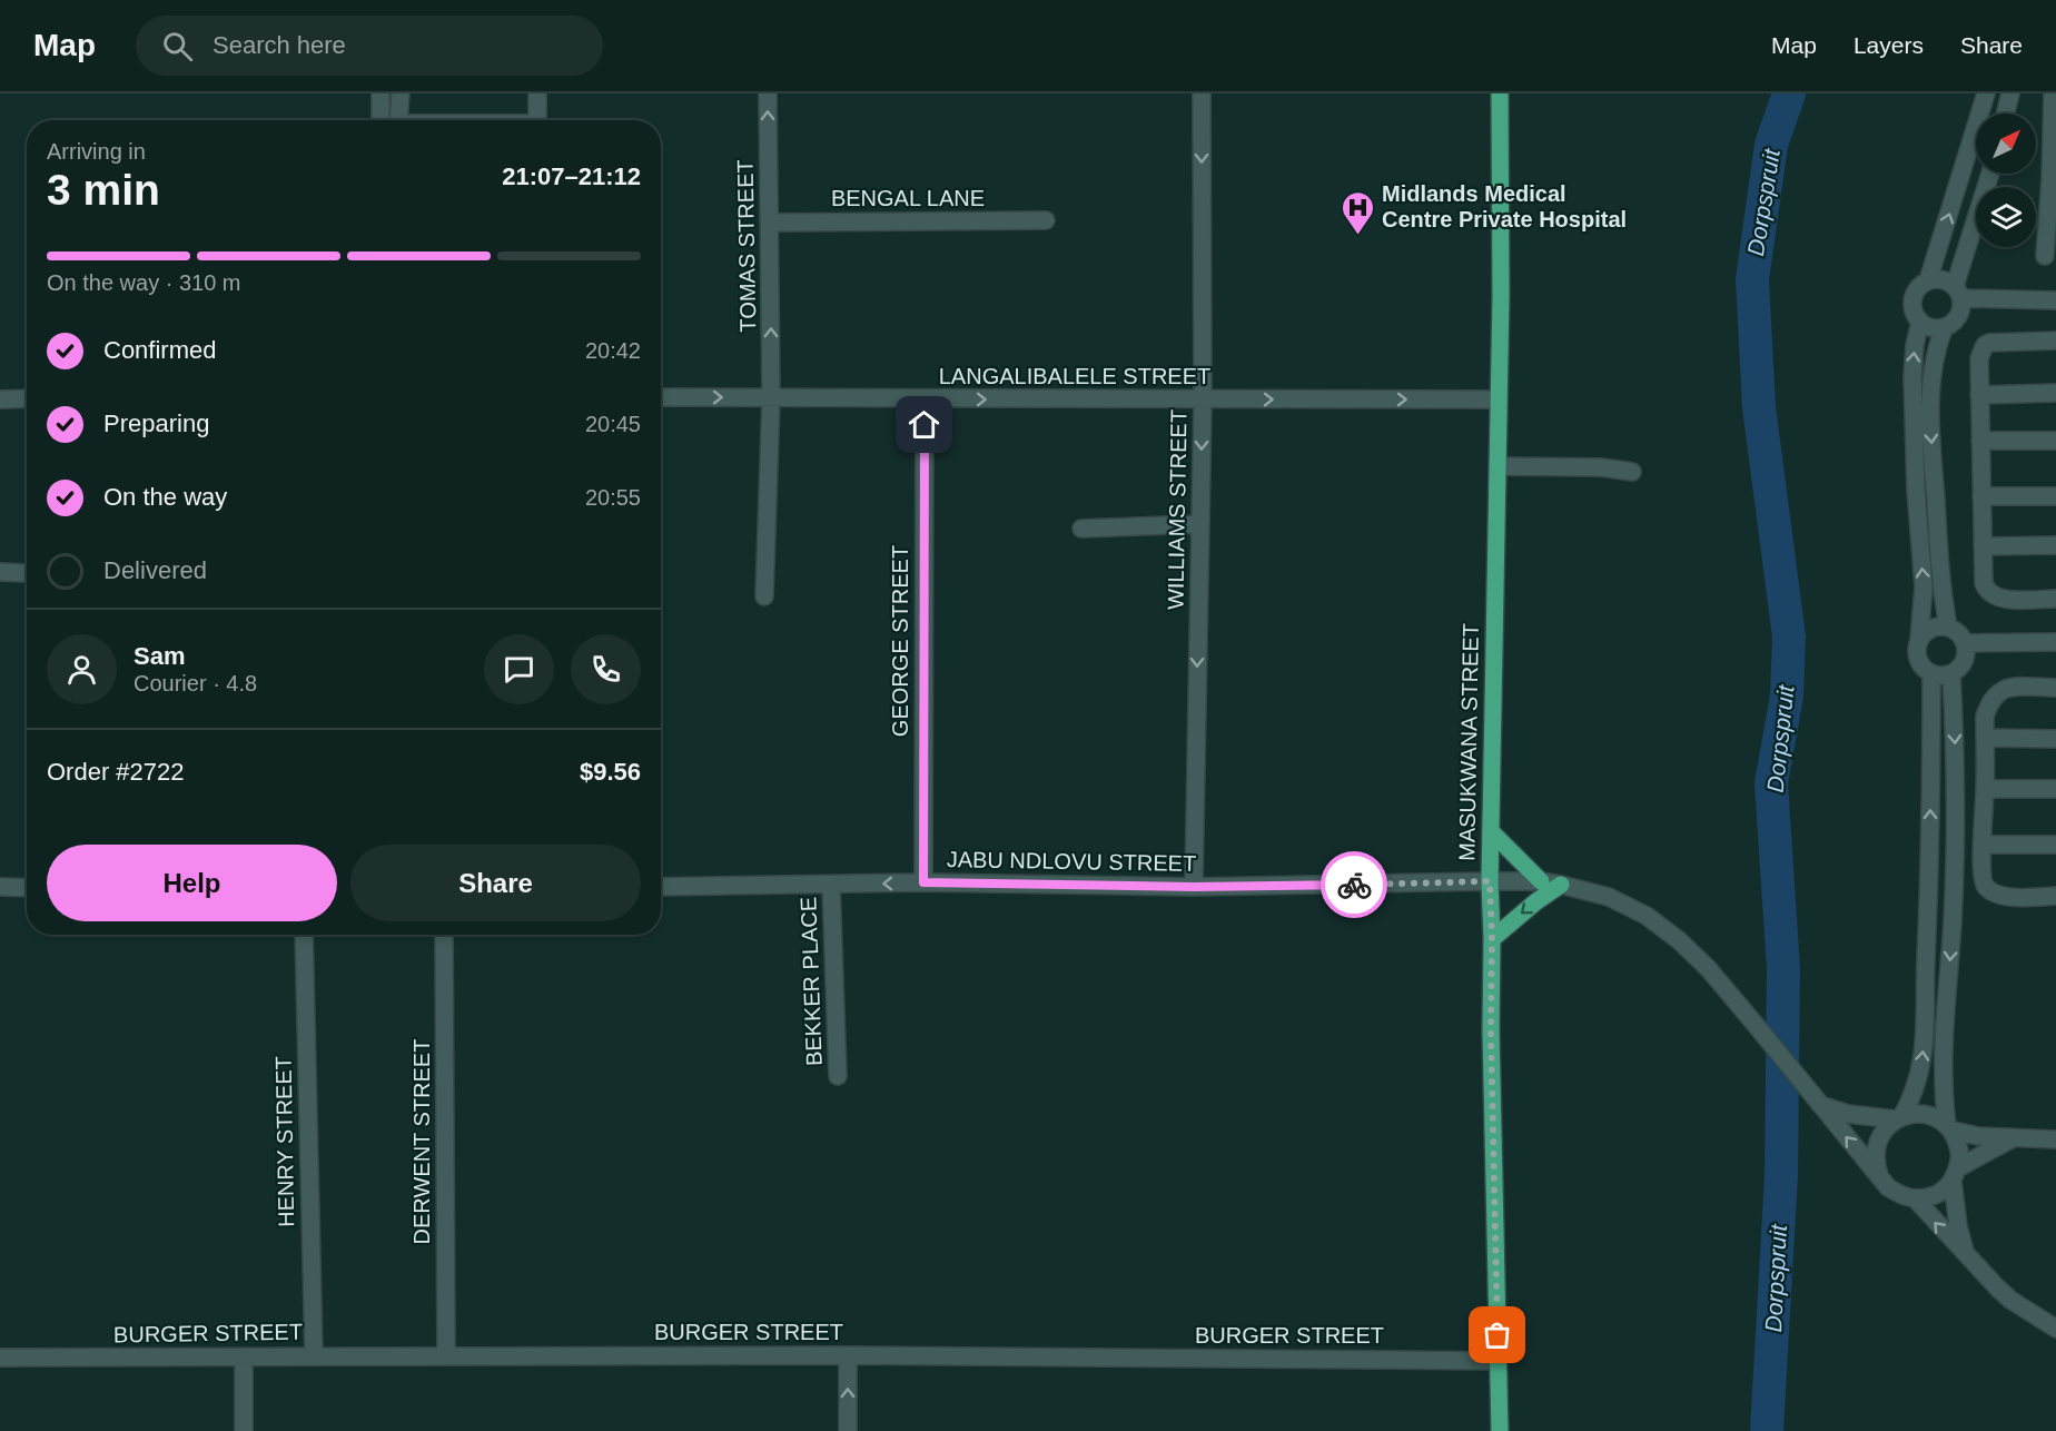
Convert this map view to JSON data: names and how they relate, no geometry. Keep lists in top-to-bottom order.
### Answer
{
  "streets": {
    "main road": ["MASUKWANA STREET"],
    "street": [
      "BENGAL LANE",
      "TOMAS STREET",
      "LANGALIBALELE STREET",
      "WILLIAMS STREET",
      "GEORGE STREET",
      "JABU NDLOVU STREET",
      "BEKKER PLACE",
      "HENRY STREET",
      "DERWENT STREET",
      "BURGER STREET"
    ]
  },
  "crossings": [
    ["BENGAL LANE", "TOMAS STREET"],
    ["TOMAS STREET", "LANGALIBALELE STREET"],
    ["LANGALIBALELE STREET", "WILLIAMS STREET"],
    ["LANGALIBALELE STREET", "GEORGE STREET"],
    ["LANGALIBALELE STREET", "MASUKWANA STREET"],
    ["WILLIAMS STREET", "JABU NDLOVU STREET"],
    ["GEORGE STREET", "JABU NDLOVU STREET"],
    ["MASUKWANA STREET", "JABU NDLOVU STREET"],
    ["MASUKWANA STREET", "BURGER STREET"],
    ["JABU NDLOVU STREET", "BEKKER PLACE"],
    ["HENRY STREET", "BURGER STREET"],
    ["DERWENT STREET", "BURGER STREET"]
  ],
  "one_way": ["TOMAS STREET", "LANGALIBALELE STREET", "WILLIAMS STREET"],
  "water": ["Dorpspruit"],
  "places": {
    "hospital": ["Midlands Medical Centre Private Hospital"]
  },
  "north": "top right",
  "page": {
    "header": "Map",
    "search": "Search here",
    "nav": ["Map", "Layers", "Share"],
    "heading": ["3 min", "Arriving in", "21:07–21:12"],
    "panel": [
      "Sam",
      "Courier · 4.8",
      "Order #2722",
      "$9.56"
    ],
    "bar": "On the way · 310 m",
    "list": [
      ["Confirmed", "20:42"],
      ["Preparing", "20:45"],
      ["On the way", "20:55"],
      "Delivered"
    ],
    "buttons": ["Help", "Share"]
  }
}
